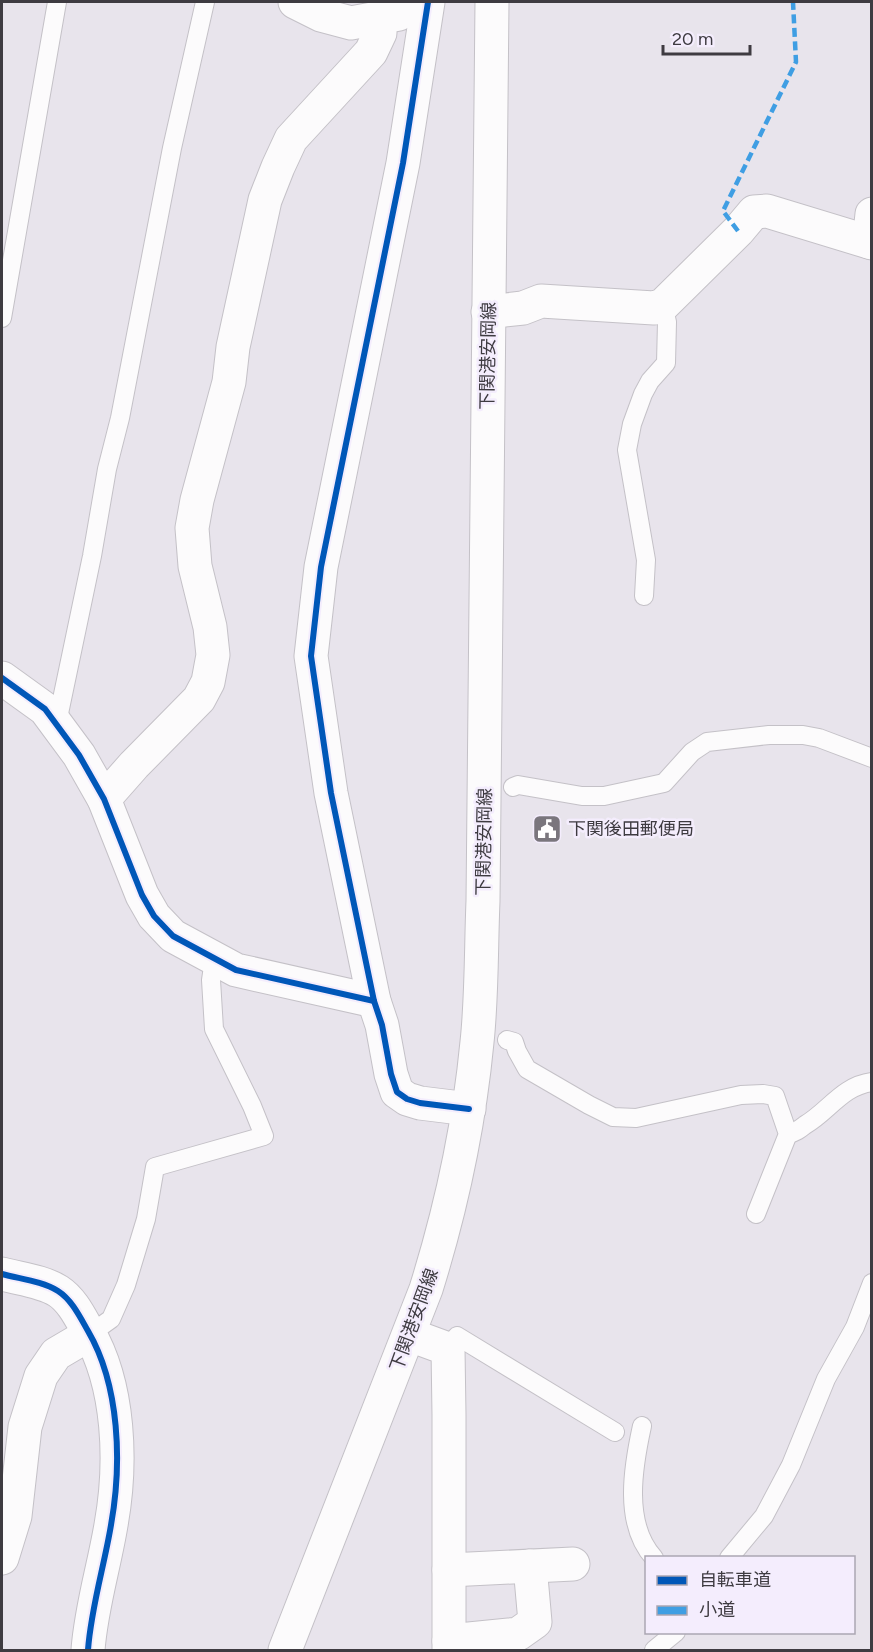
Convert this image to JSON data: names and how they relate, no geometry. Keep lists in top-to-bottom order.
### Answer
{
  "streets": {
    "street": ["下関港安岡線"]
  },
  "places": {
    "public building": ["下関後田郵便局"]
  },
  "legend": ["自転車道", "小道"],
  "scale_bar": "20 m"
}
